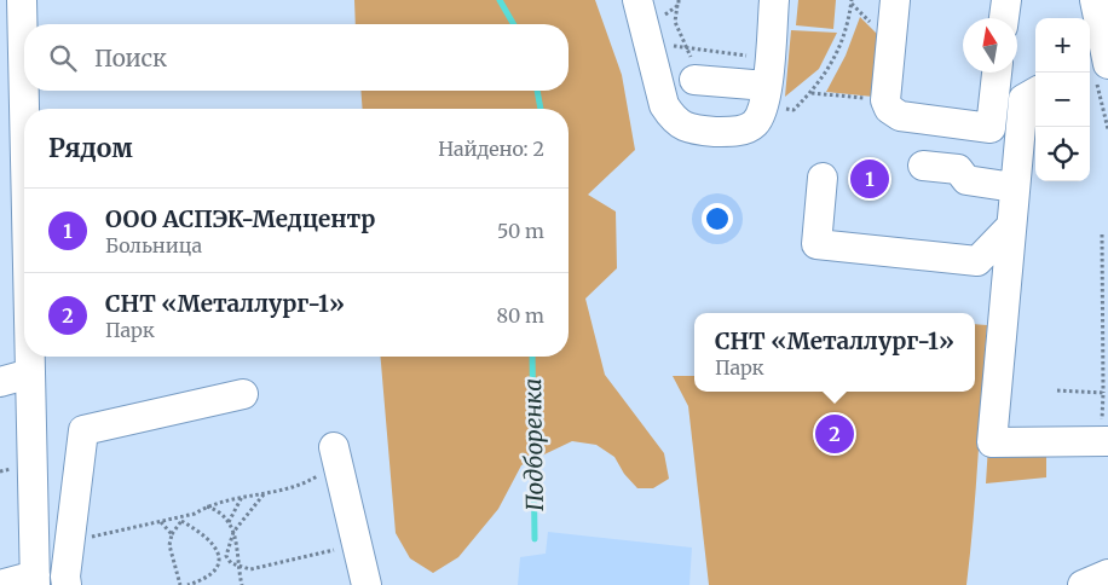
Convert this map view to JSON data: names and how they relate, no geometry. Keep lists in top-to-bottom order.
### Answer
{
  "water": ["Подборенка"],
  "north": "top",
  "page": {
    "map_buttons": ["+", "−"],
    "search": "Поиск",
    "heading": ["Рядом", "Найдено: 2"],
    "pins": ["1", "2"],
    "list": [
      {
        "mark": "1",
        "name": "ООО АСПЭК-Медцентр",
        "note": "Больница",
        "value": "50 m"
      },
      {
        "mark": "2",
        "name": "СНТ «Металлург-1»",
        "note": "Парк",
        "value": "80 m"
      }
    ],
    "popup": ["СНТ «Металлург-1»", "Парк"]
  }
}
